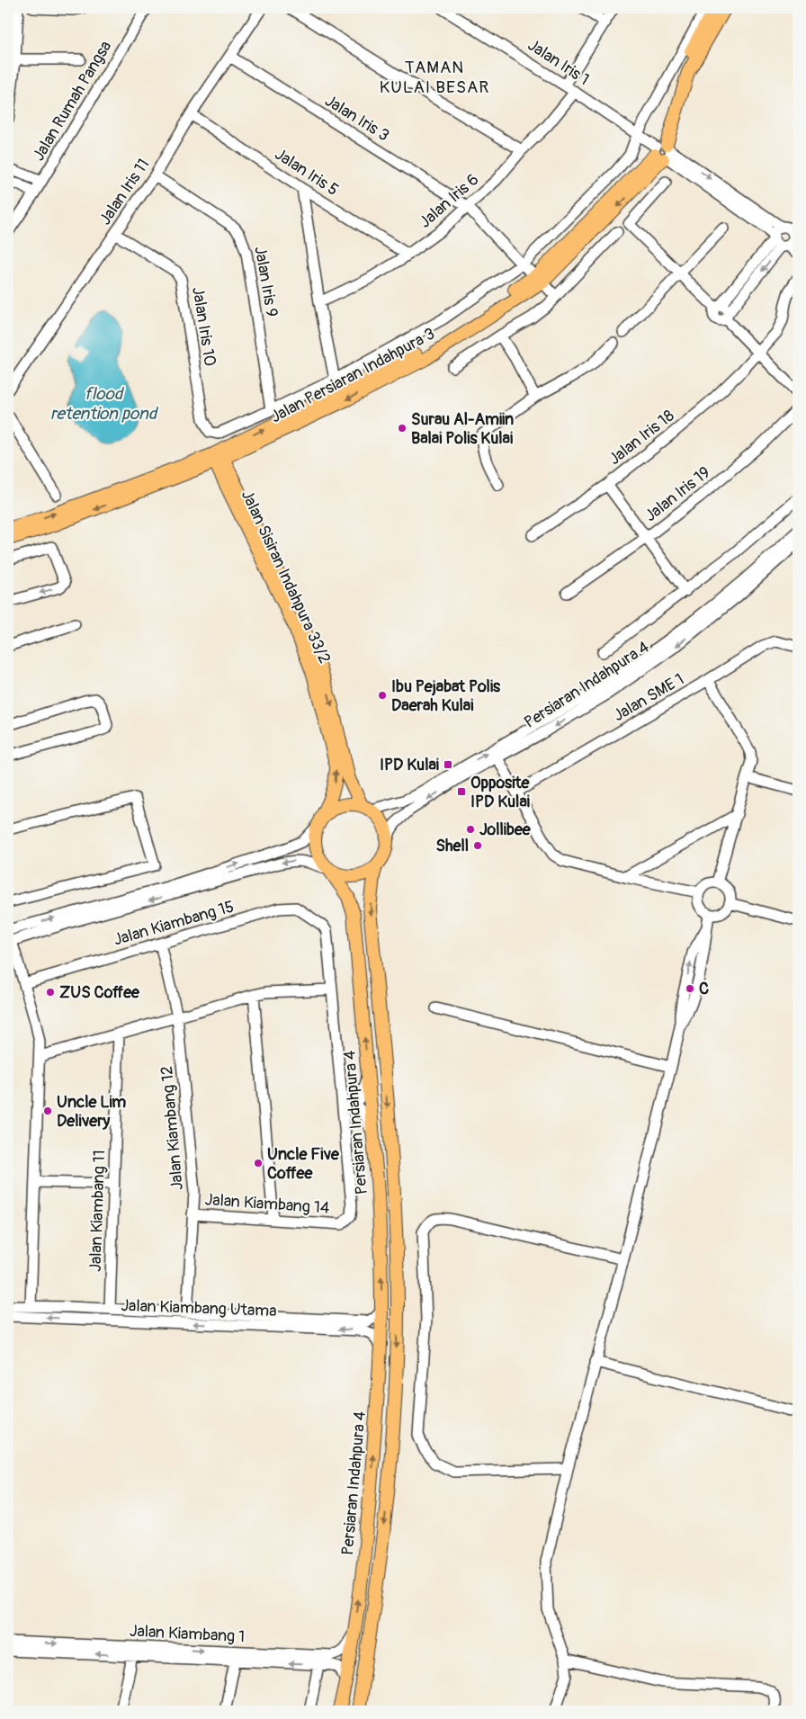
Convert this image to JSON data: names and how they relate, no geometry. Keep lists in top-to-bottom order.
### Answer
{
  "streets": {
    "main road": ["Jalan Persiaran Indahpura 3", "Jalan Sisiran Indahpura 33/2", "Persiaran Indahpura 4"],
    "street": [
      "Jalan Iris 1",
      "Jalan Rumah Pangsa",
      "Jalan Iris 3",
      "Jalan Iris 5",
      "Jalan Iris 11",
      "Jalan Iris 6",
      "Jalan Iris 9",
      "Jalan Iris 10",
      "Jalan Iris 18",
      "Jalan Iris 19",
      "Jalan SME 1",
      "Jalan Kiambang 15",
      "Jalan Kiambang 12",
      "Jalan Kiambang 14",
      "Jalan Kiambang 11",
      "Jalan Kiambang Utama",
      "Jalan Kiambang 1"
    ]
  },
  "crossings": [
    ["Jalan Iris 1", "Jalan Iris 6"],
    ["Jalan Iris 1", "Jalan Persiaran Indahpura 3"],
    ["Jalan Iris 3", "Jalan Iris 11"],
    ["Jalan Iris 3", "Jalan Iris 6"],
    ["Jalan Iris 3", "Jalan Persiaran Indahpura 3"],
    ["Jalan Iris 5", "Jalan Iris 11"],
    ["Jalan Iris 5", "Jalan Iris 6"],
    ["Jalan Iris 11", "Jalan Iris 9"],
    ["Jalan Iris 11", "Jalan Iris 10"],
    ["Jalan Iris 9", "Jalan Iris 10"],
    ["Jalan Persiaran Indahpura 3", "Jalan Sisiran Indahpura 33/2"],
    ["Jalan Sisiran Indahpura 33/2", "Persiaran Indahpura 4"],
    ["Persiaran Indahpura 4", "Jalan Kiambang Utama"],
    ["Persiaran Indahpura 4", "Jalan Kiambang 1"],
    ["Jalan Kiambang 15", "Jalan Kiambang 12"],
    ["Jalan Kiambang 15", "Jalan Kiambang 14"],
    ["Jalan Kiambang 12", "Jalan Kiambang 14"],
    ["Jalan Kiambang 12", "Jalan Kiambang Utama"],
    ["Jalan Kiambang 11", "Jalan Kiambang Utama"]
  ],
  "districts": ["TAMAN KULAI BESAR"],
  "water": ["flood retention pond"],
  "places": {
    "other": [
      "Surau Al-Amiin Balai Polis Kulai",
      "Ibu Pejabat Polis Daerah Kulai",
      "Jollibee",
      "Shell",
      "C",
      "ZUS Coffee",
      "Uncle Lim Delivery",
      "Uncle Five Coffee"
    ],
    "transit": ["IPD Kulai", "Opposite IPD Kulai"]
  }
}
